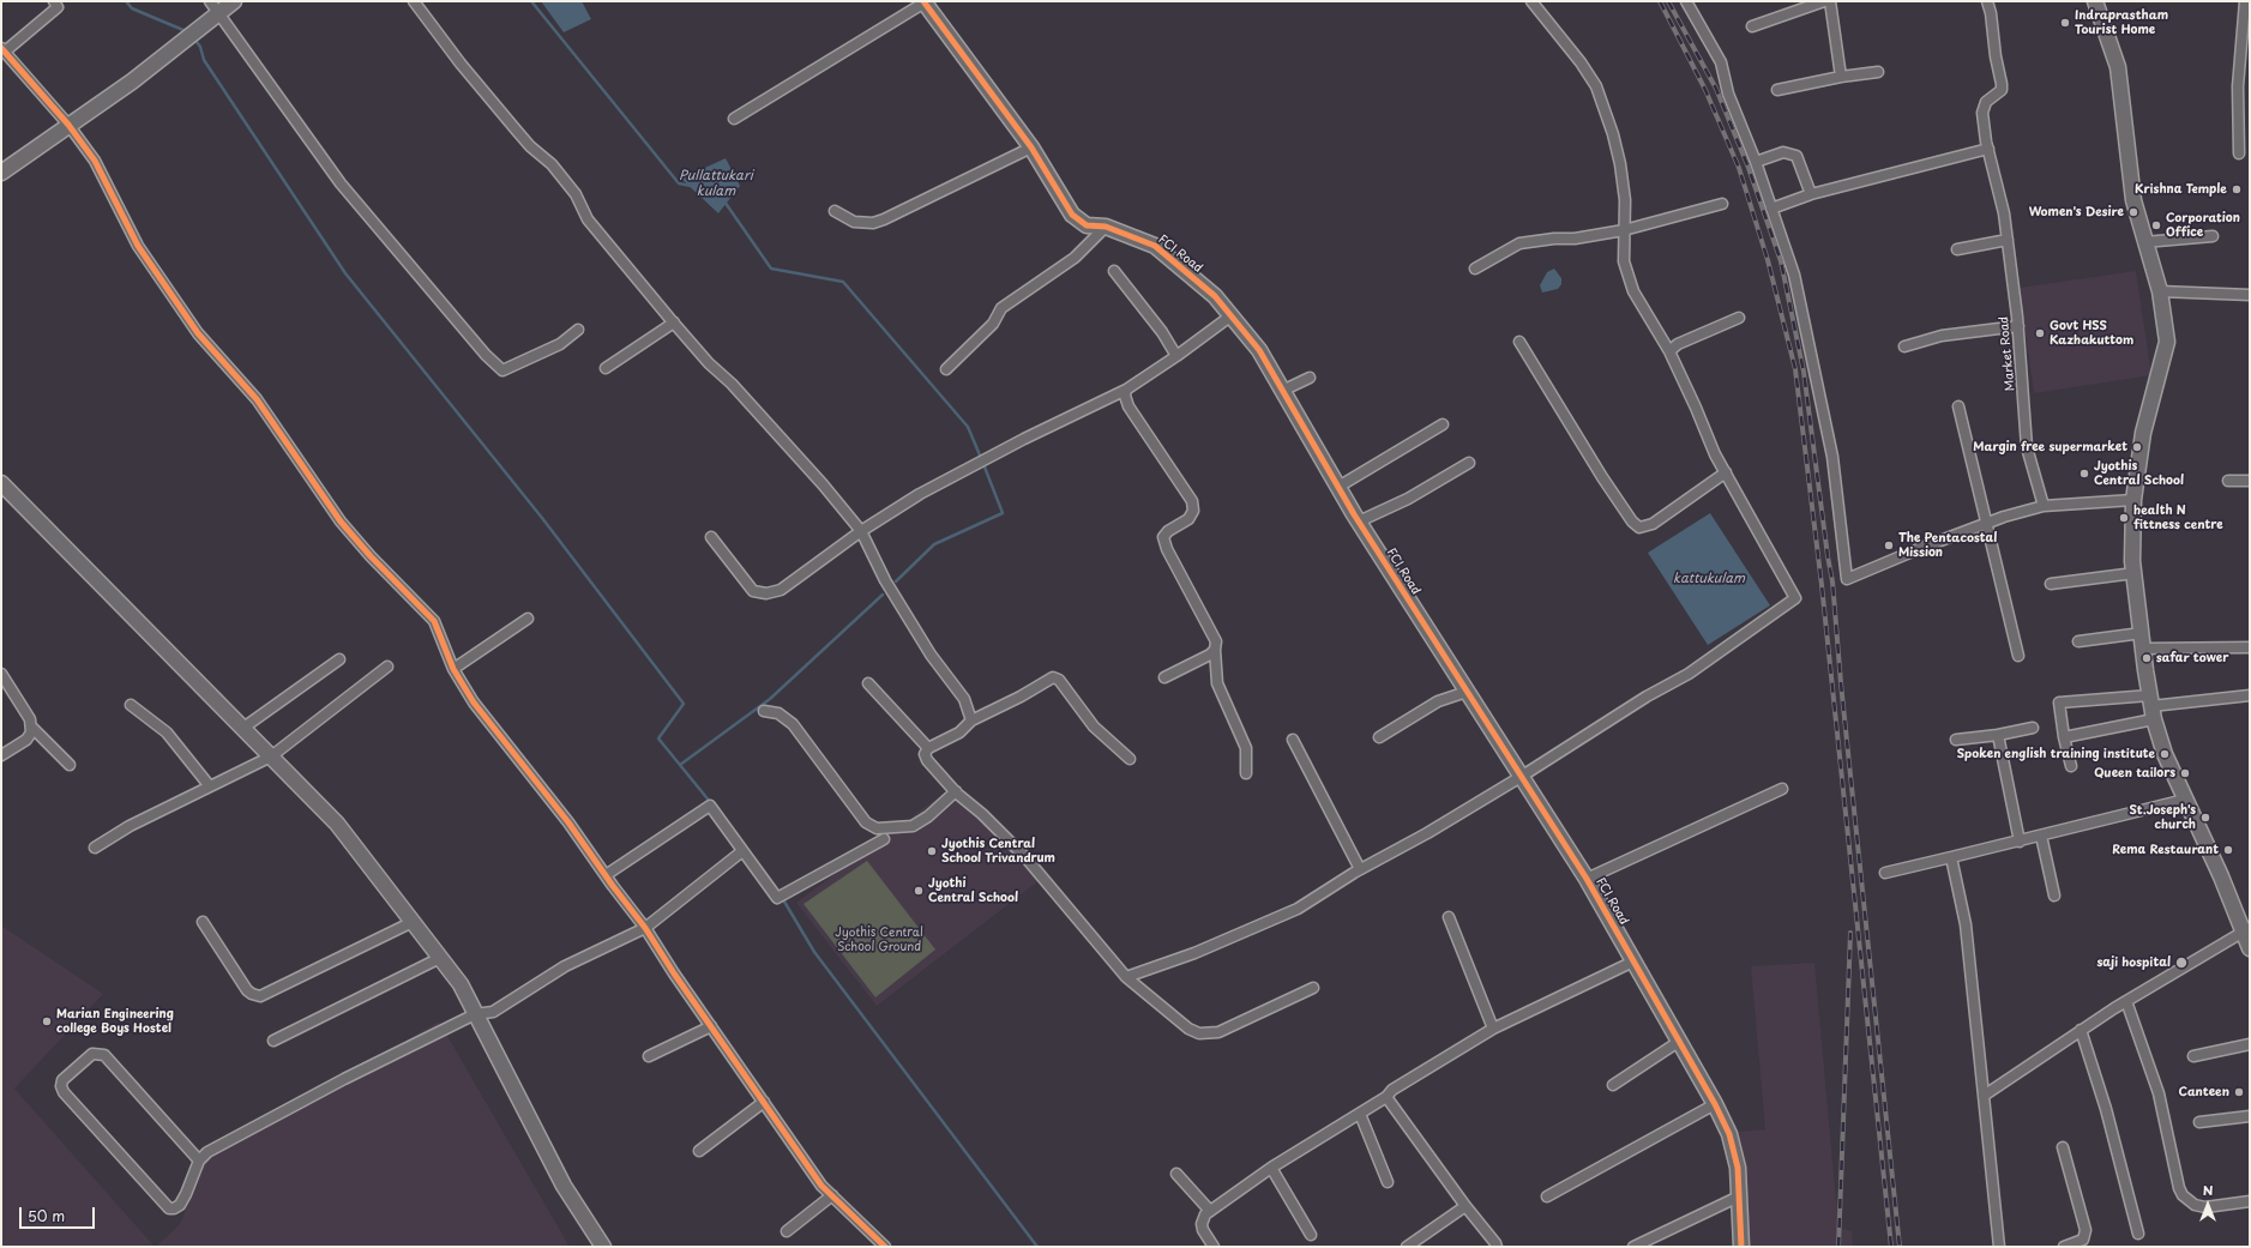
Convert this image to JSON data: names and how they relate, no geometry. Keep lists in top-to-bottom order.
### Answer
{
  "streets": {
    "street": ["FCI Road", "Market Road"]
  },
  "water": ["Pullattukari kulam", "kattukulam"],
  "parks": ["Jyothis Central School Ground"],
  "places": [
    "Indraprastham Tourist Home",
    "Krishna Temple",
    "Women's Desire",
    "Corporation Office",
    "Govt HSS Kazhakuttom",
    "Margin free supermarket",
    "Jyothis Central School",
    "health N fittness centre",
    "The Pentacostal Mission",
    "safar tower",
    "Spoken english training institute",
    "Queen tailors",
    "St.Joseph's church",
    "Rema Restaurant",
    "Jyothis Central School Trivandrum",
    "Jyothi Central School",
    "saji hospital",
    "Marian Engineering college Boys Hostel",
    "Canteen"
  ],
  "scale_bar": "50 m",
  "north": "top"
}
